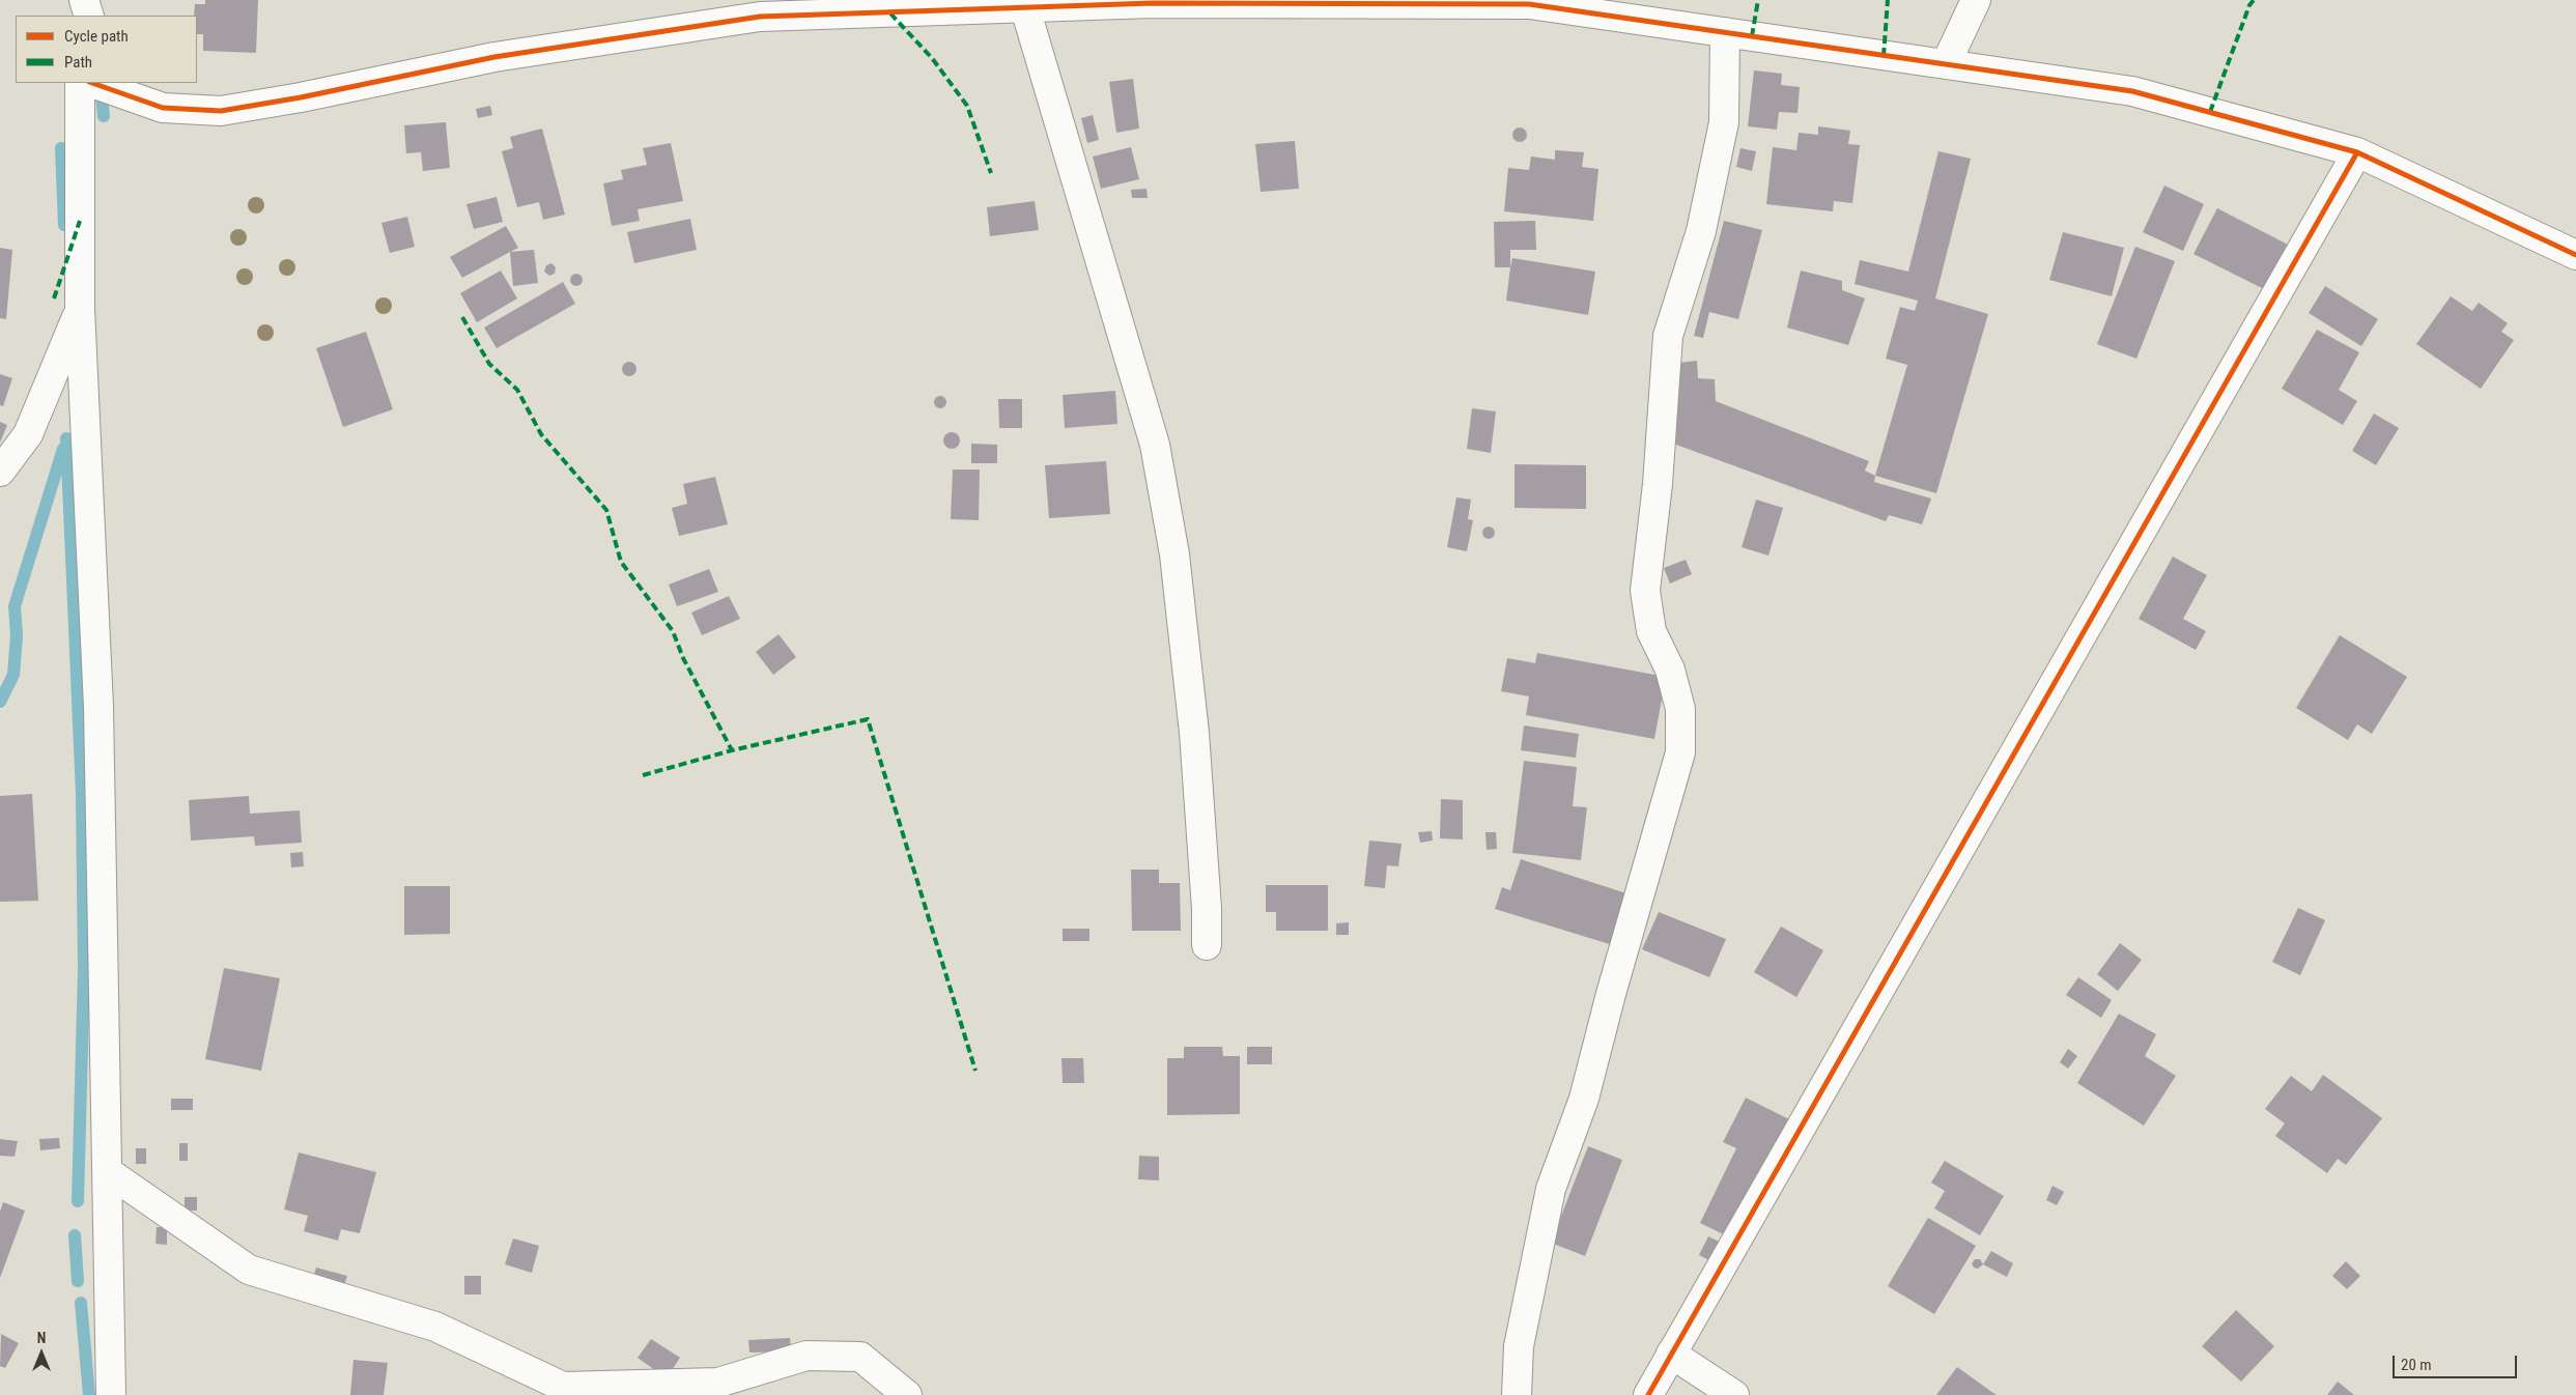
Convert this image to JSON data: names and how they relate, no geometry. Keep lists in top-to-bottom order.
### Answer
{
  "legend": ["Cycle path", "Path"],
  "scale_bar": "20 m",
  "north": "top"
}
